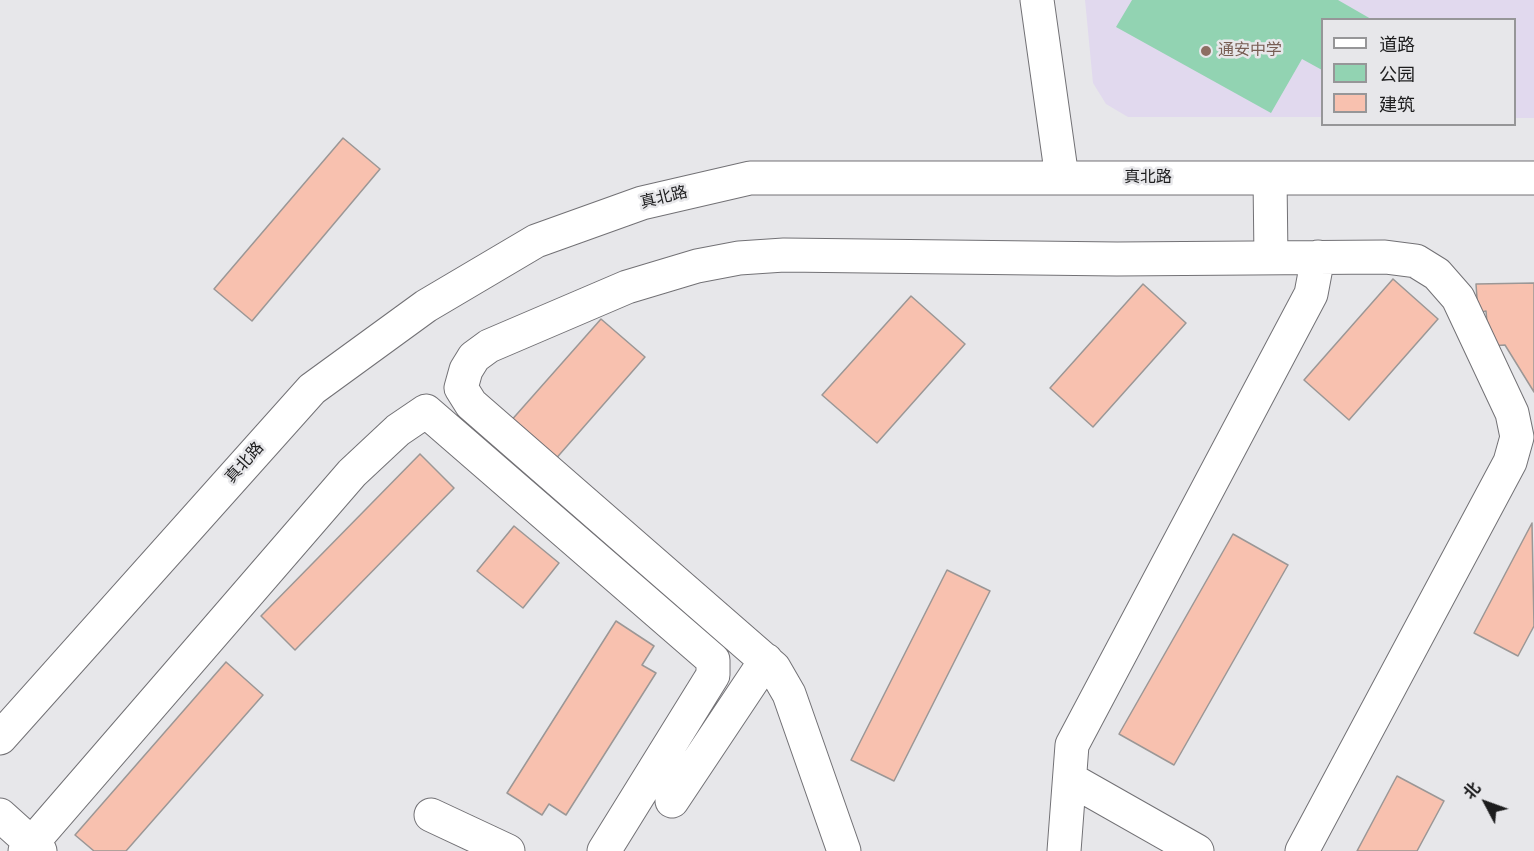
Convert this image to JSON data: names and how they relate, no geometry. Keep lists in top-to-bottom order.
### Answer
{
  "streets": {
    "street": ["真北路"]
  },
  "places": ["通安中学"],
  "legend": ["道路", "公园", "建筑"],
  "north": "top left"
}
